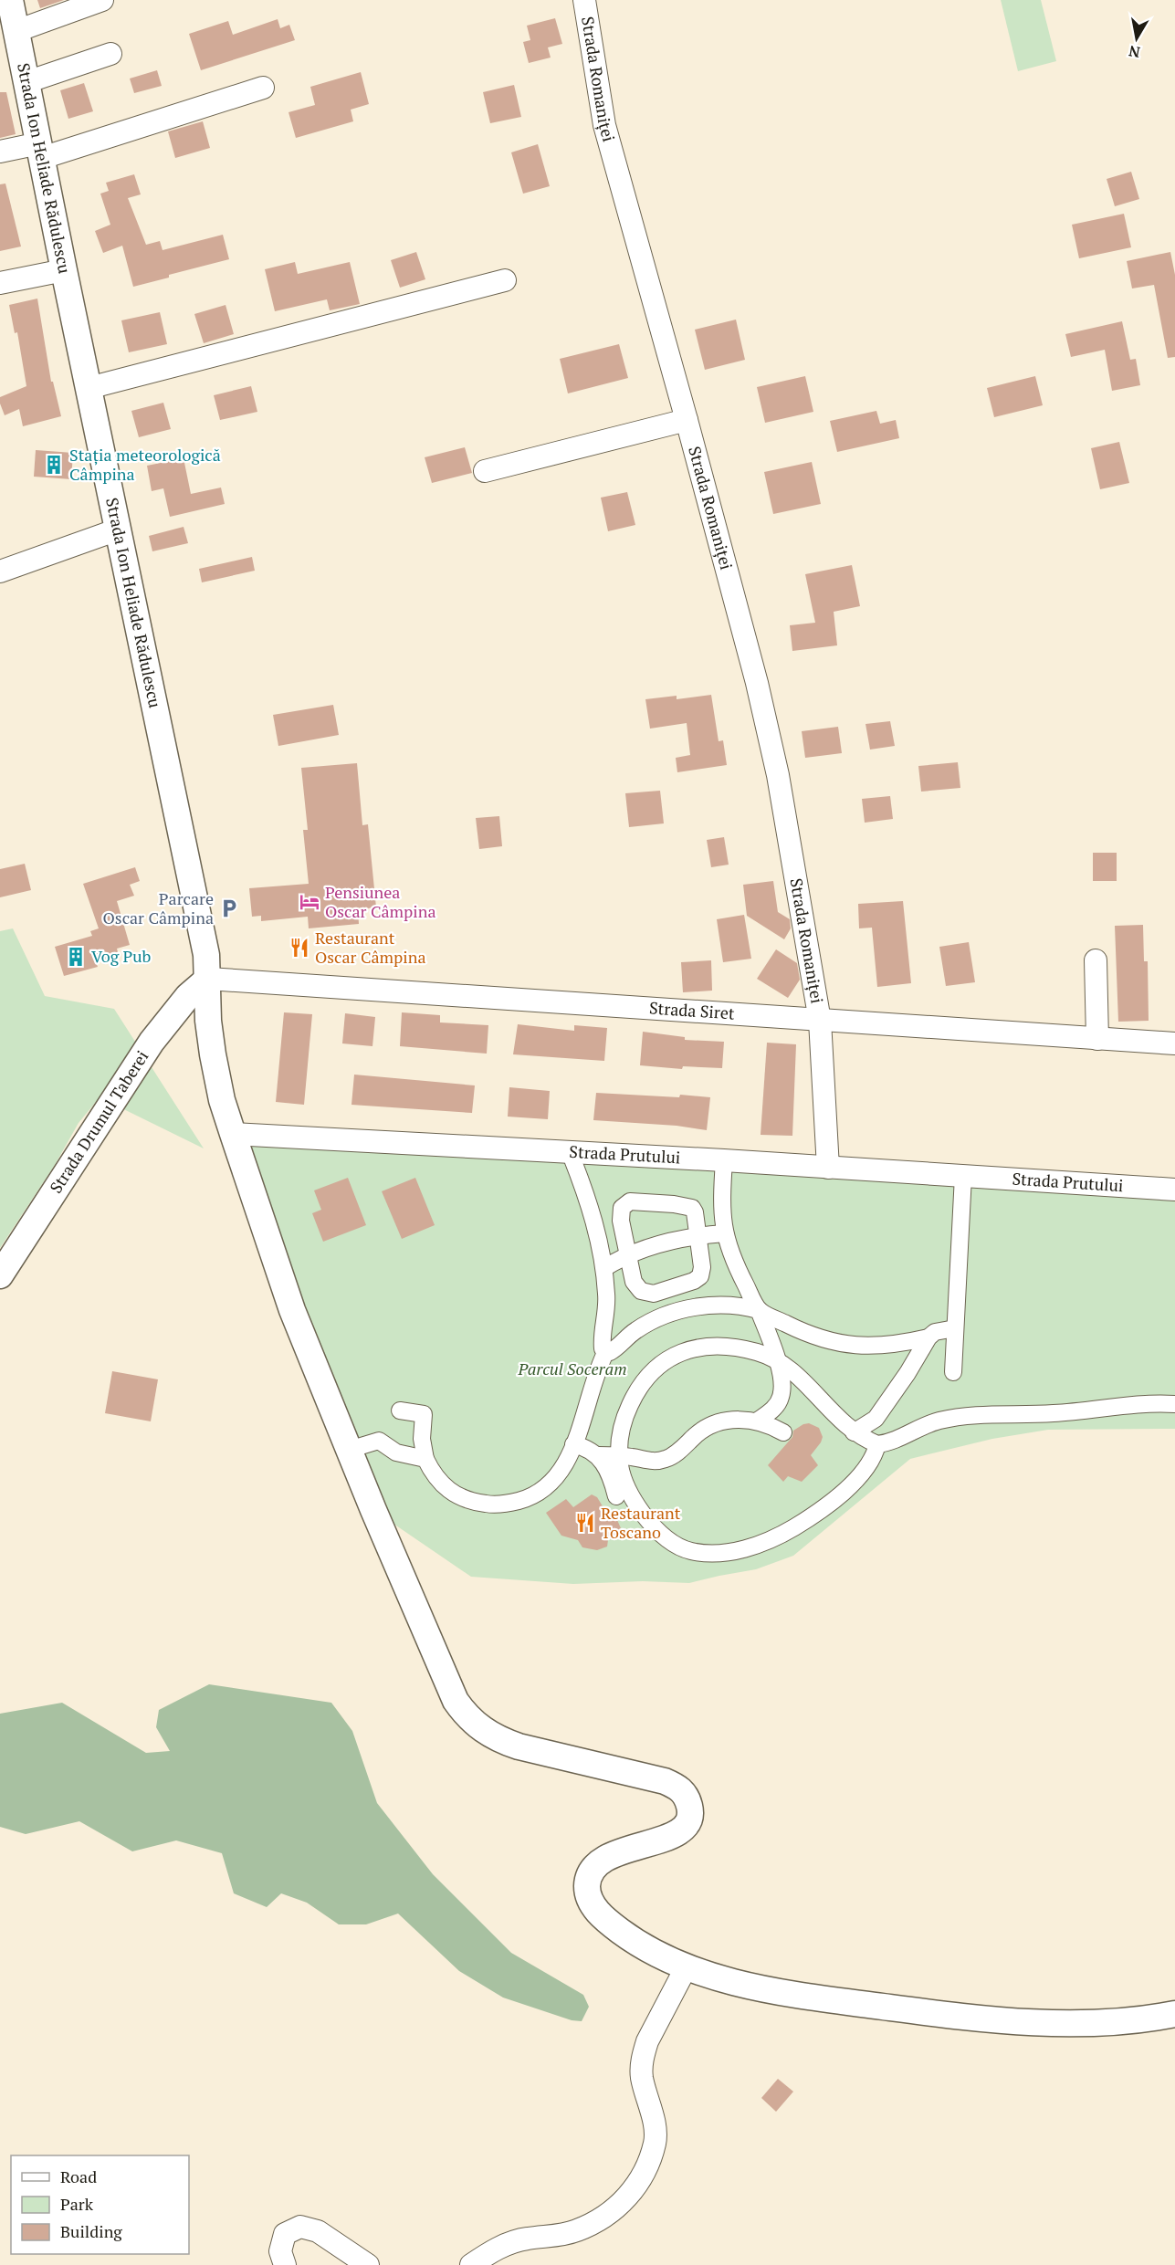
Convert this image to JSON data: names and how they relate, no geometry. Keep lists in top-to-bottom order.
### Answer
{
  "streets": {
    "street": [
      "Strada Romaniței",
      "Strada Ion Heliade Rădulescu",
      "Strada Siret",
      "Strada Drumul Taberei",
      "Strada Prutului"
    ]
  },
  "crossings": [
    ["Strada Romaniței", "Strada Siret"],
    ["Strada Romaniței", "Strada Prutului"],
    ["Strada Ion Heliade Rădulescu", "Strada Siret"],
    ["Strada Ion Heliade Rădulescu", "Strada Drumul Taberei"],
    ["Strada Siret", "Strada Drumul Taberei"]
  ],
  "parks": ["Parcul Soceram"],
  "places": {
    "building": ["Stația meteorologică Câmpina", "Vog Pub"],
    "hotel": ["Pensiunea Oscar Câmpina"],
    "parking": ["Parcare Oscar Câmpina"],
    "restaurant": ["Restaurant Oscar Câmpina", "Restaurant Toscano"]
  },
  "legend": ["Road", "Park", "Building"],
  "north": "bottom"
}
